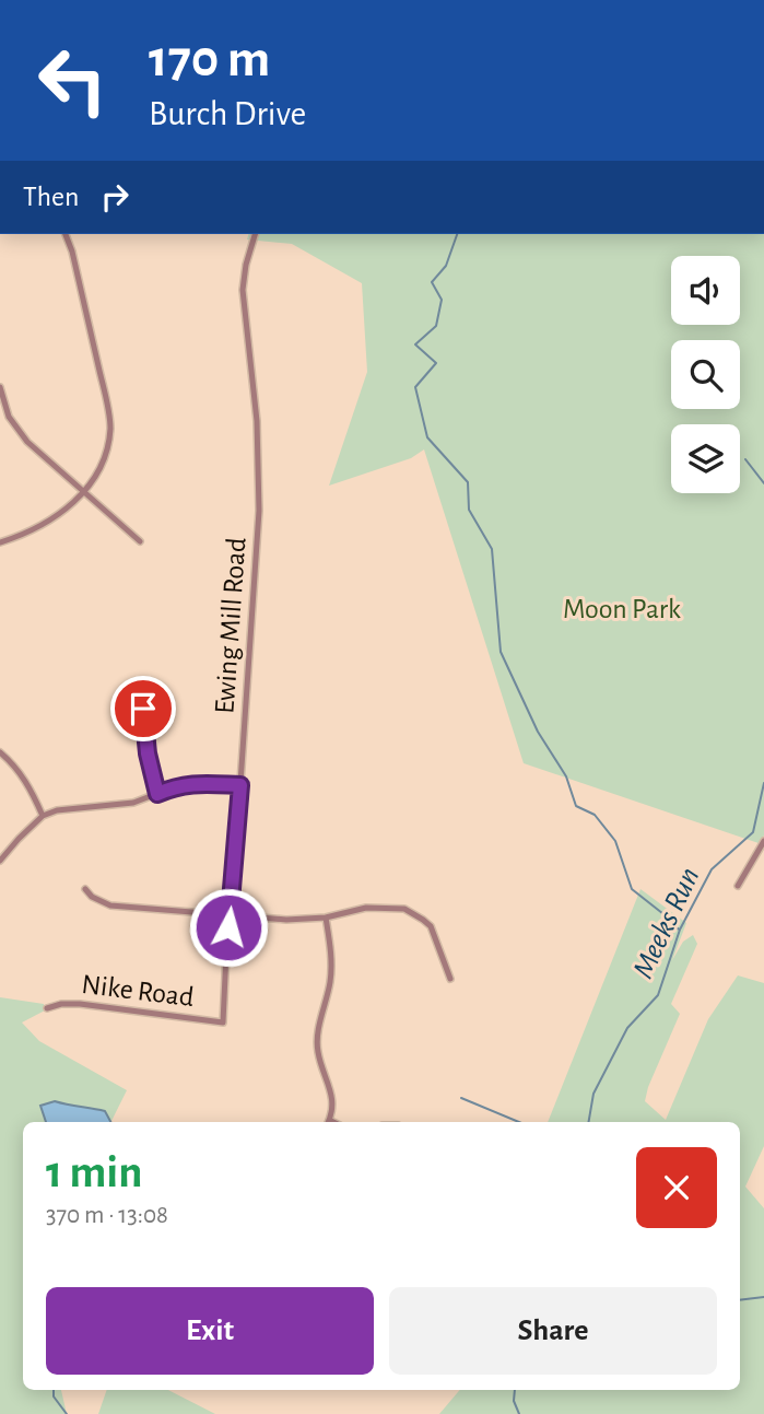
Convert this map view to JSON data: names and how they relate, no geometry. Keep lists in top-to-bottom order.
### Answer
{
  "streets": {
    "street": ["Ewing Mill Road", "Nike Road"]
  },
  "crossings": [
    ["Ewing Mill Road", "Nike Road"]
  ],
  "water": ["Meeks Run"],
  "parks": ["Moon Park"],
  "page": {
    "turn": ["170 m", "Burch Drive"],
    "then": "Then",
    "heading": ["1 min", "370 m · 13:08"],
    "buttons": ["Exit", "Share"]
  }
}
